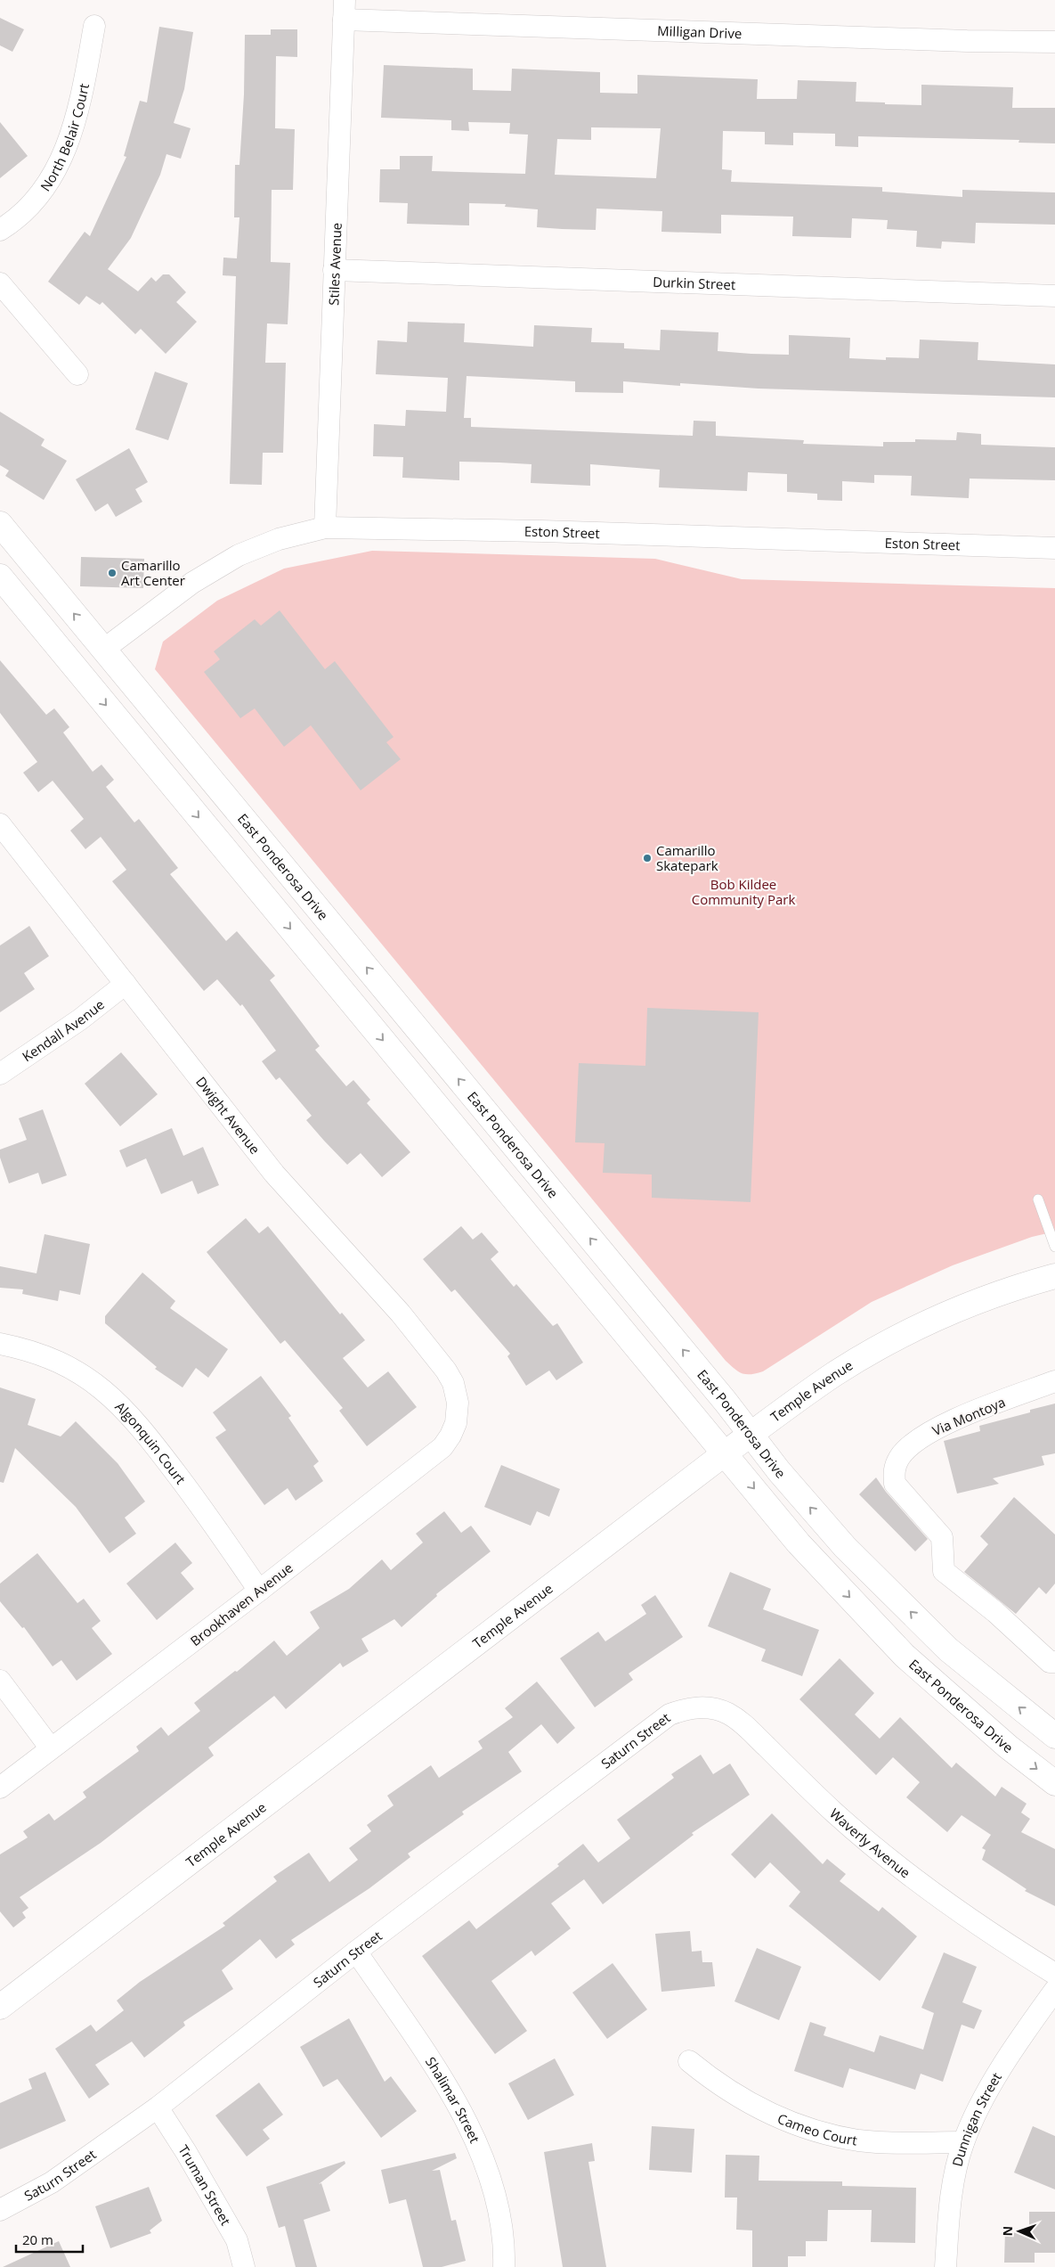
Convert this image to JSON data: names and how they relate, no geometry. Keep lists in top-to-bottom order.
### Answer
{
  "streets": {
    "main road": ["East Ponderosa Drive", "Temple Avenue"],
    "street": [
      "Milligan Drive",
      "North Belair Court",
      "Stiles Avenue",
      "Durkin Street",
      "Eston Street",
      "Kendall Avenue",
      "Dwight Avenue",
      "Via Montoya",
      "Algonquin Court",
      "Brookhaven Avenue",
      "Saturn Street",
      "Waverly Avenue",
      "Shalimar Street",
      "Dunnigan Street",
      "Cameo Court",
      "Truman Street"
    ]
  },
  "crossings": [
    ["Milligan Drive", "Stiles Avenue"],
    ["Stiles Avenue", "Durkin Street"],
    ["Stiles Avenue", "Eston Street"],
    ["Eston Street", "East Ponderosa Drive"],
    ["East Ponderosa Drive", "Temple Avenue"],
    ["Kendall Avenue", "Dwight Avenue"],
    ["Dwight Avenue", "Brookhaven Avenue"],
    ["Algonquin Court", "Brookhaven Avenue"],
    ["Saturn Street", "Waverly Avenue"],
    ["Saturn Street", "Shalimar Street"],
    ["Saturn Street", "Truman Street"],
    ["Dunnigan Street", "Cameo Court"]
  ],
  "parks": ["Bob Kildee Community Park"],
  "places": ["Camarillo Art Center", "Camarillo Skatepark"],
  "scale_bar": "20 m",
  "north": "left"
}
